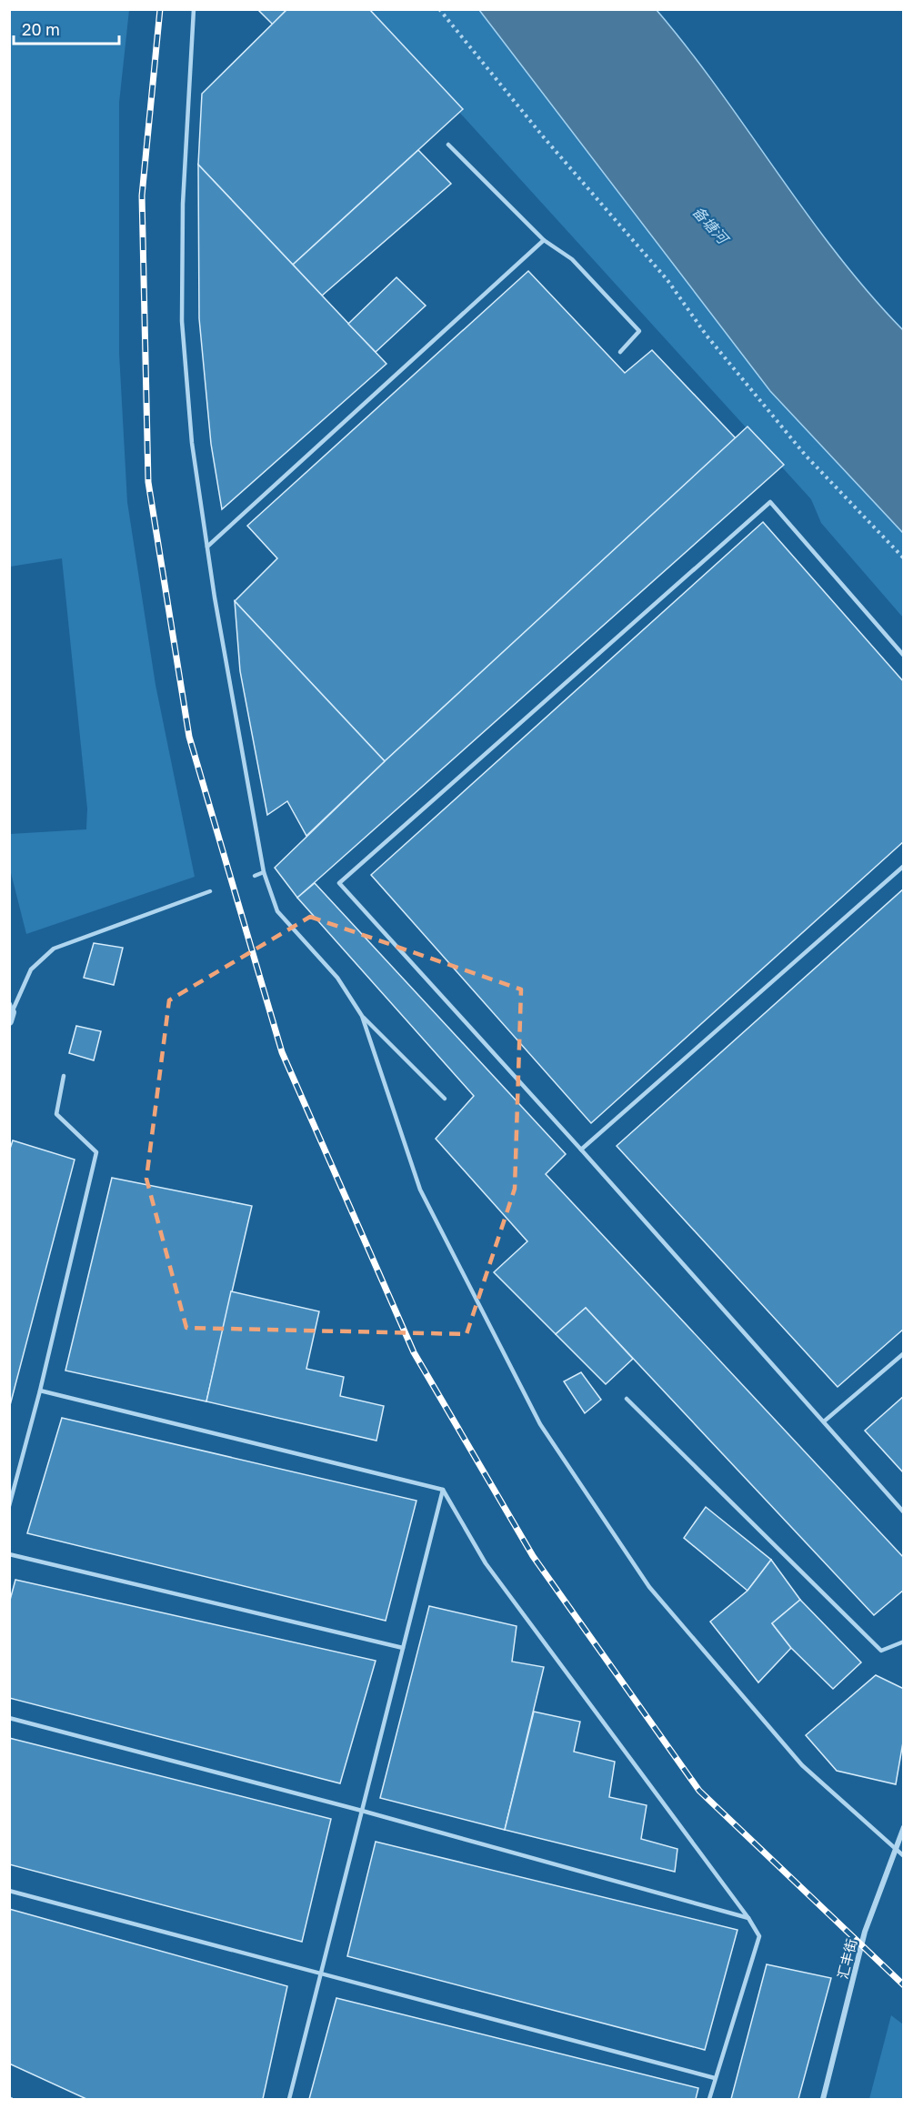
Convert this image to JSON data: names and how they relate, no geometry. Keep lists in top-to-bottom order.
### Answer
{
  "streets": {
    "street": ["汇丰街"]
  },
  "water": ["备塘河"],
  "scale_bar": "20 m"
}
